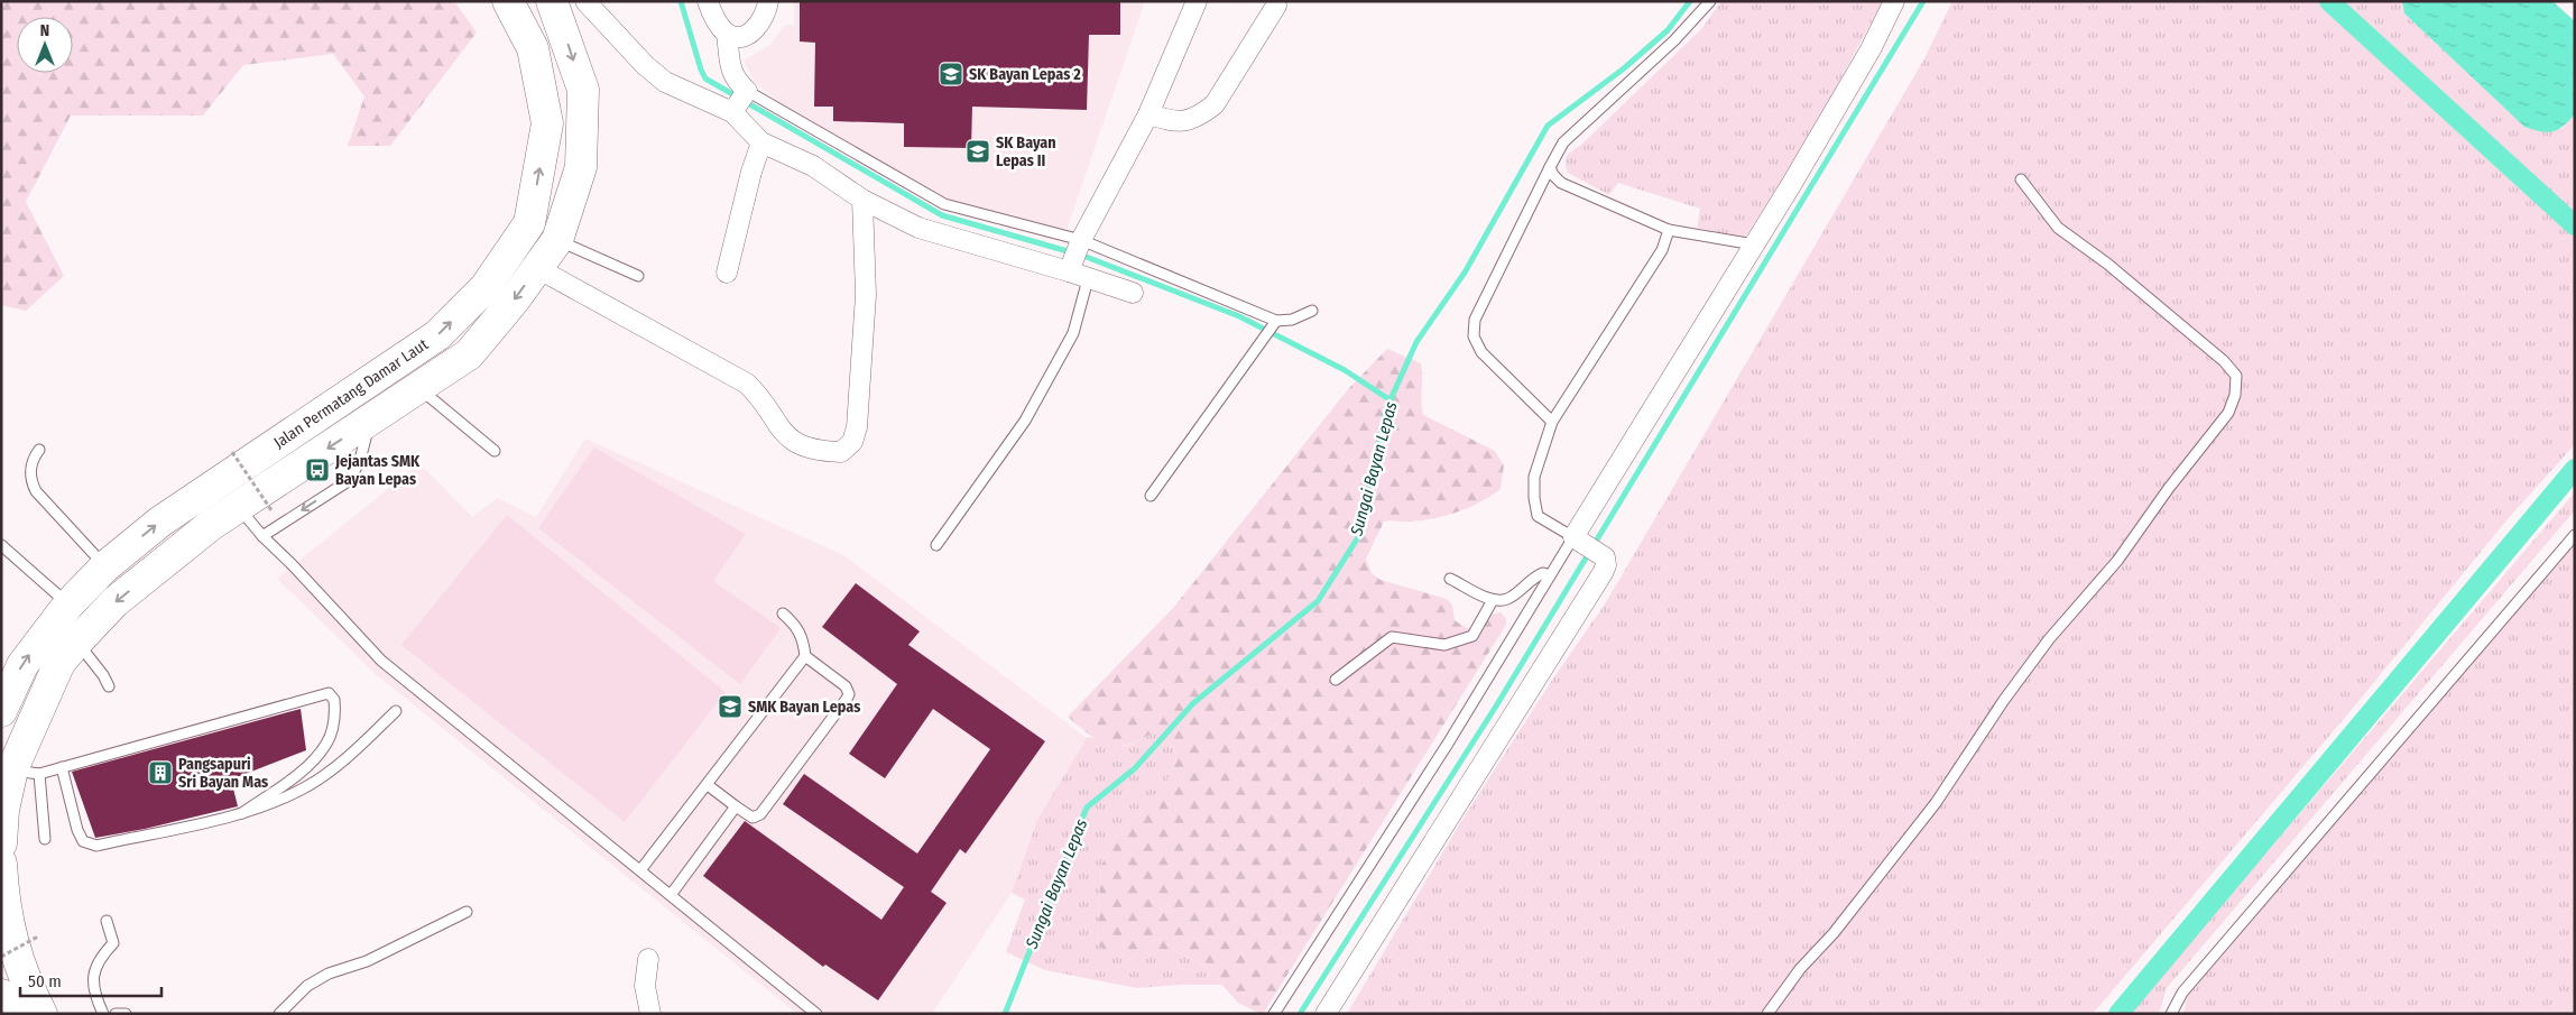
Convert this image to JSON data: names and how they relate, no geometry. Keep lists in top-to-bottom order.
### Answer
{
  "streets": {
    "highway": ["Jalan Permatang Damar Laut"]
  },
  "water": ["Sungai Bayan Lepas"],
  "places": {
    "school or university": ["SK Bayan Lepas 2", "SK Bayan Lepas II", "SMK Bayan Lepas"],
    "bus stop": ["Jejantas SMK Bayan Lepas"],
    "building": ["Pangsapuri Sri Bayan Mas"]
  },
  "scale_bar": "50 m",
  "north": "top"
}
